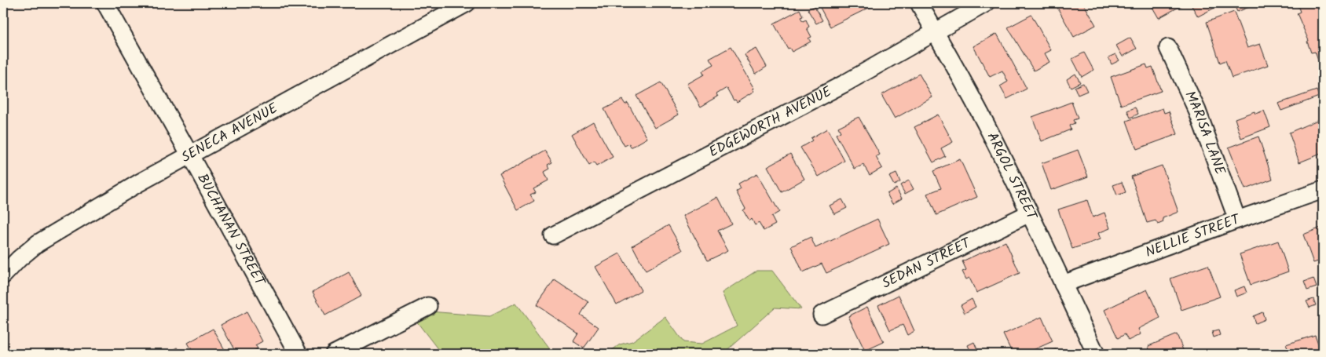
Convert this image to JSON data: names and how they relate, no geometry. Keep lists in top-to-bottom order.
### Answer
{
  "streets": {
    "street": [
      "EDGEWORTH AVENUE",
      "SENECA AVENUE",
      "MARISA LANE",
      "ARGOL STREET",
      "BUCHANAN STREET",
      "NELLIE STREET",
      "SEDAN STREET"
    ]
  },
  "crossings": [
    ["EDGEWORTH AVENUE", "ARGOL STREET"],
    ["SENECA AVENUE", "BUCHANAN STREET"],
    ["MARISA LANE", "NELLIE STREET"],
    ["ARGOL STREET", "NELLIE STREET"],
    ["ARGOL STREET", "SEDAN STREET"]
  ]
}
